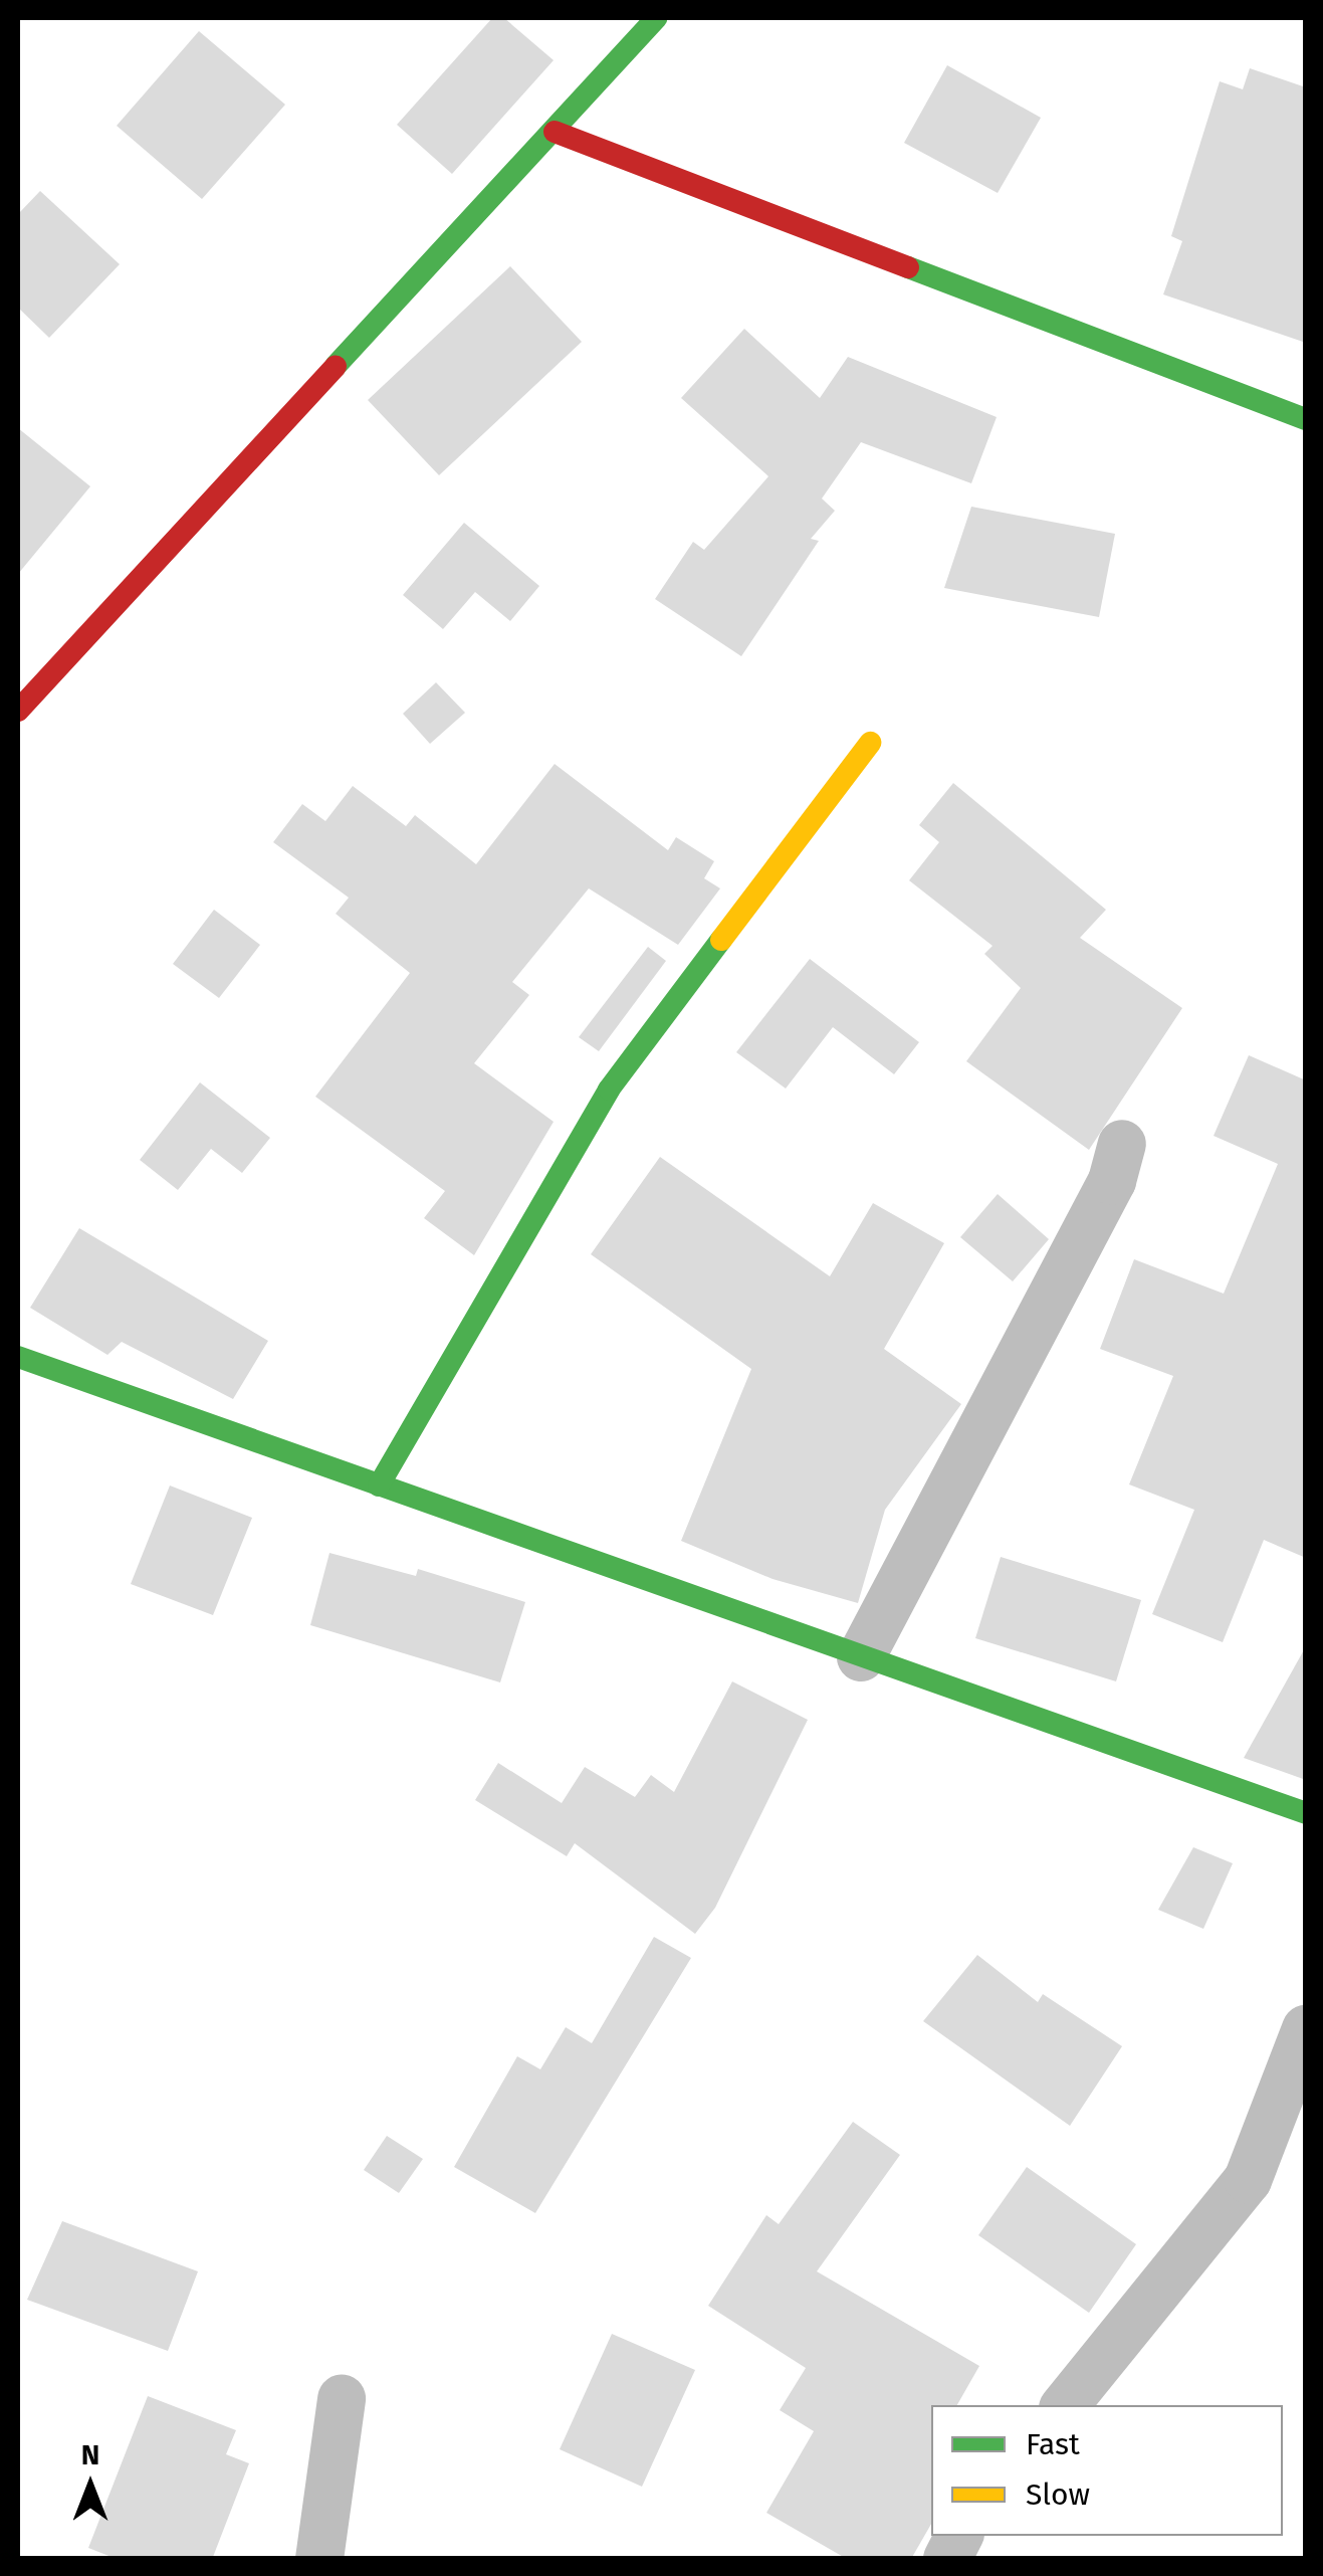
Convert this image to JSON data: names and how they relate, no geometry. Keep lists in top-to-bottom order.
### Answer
{
  "legend": ["Fast", "Slow"],
  "north": "top"
}
